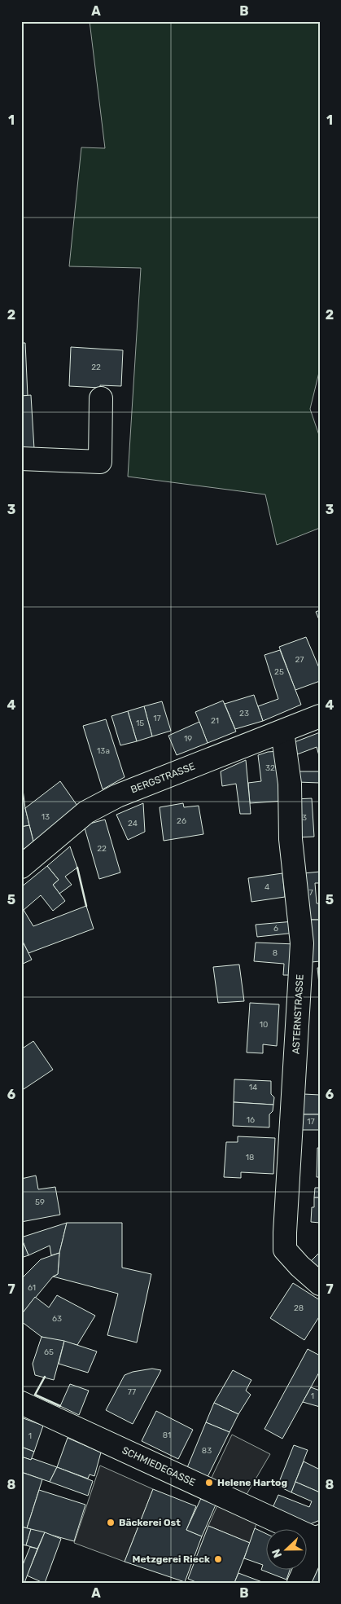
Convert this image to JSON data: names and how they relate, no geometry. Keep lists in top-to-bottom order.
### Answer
{
  "streets": {
    "street": ["BERGSTRASSE", "ASTERNSTRASSE", "SCHMIEDEGASSE"]
  },
  "crossings": [
    ["BERGSTRASSE", "ASTERNSTRASSE"]
  ],
  "places": ["Helene Hartog", "Bäckerei Ost", "Metzgerei Rieck"],
  "house_numbers": [
    "22",
    "27",
    "25",
    "23",
    "17",
    "21",
    "15",
    "19",
    "13a",
    "32",
    "13",
    "3",
    "26",
    "24",
    "22",
    "4",
    "7",
    "6",
    "8",
    "10",
    "14",
    "16",
    "17",
    "18",
    "59",
    "61",
    "28",
    "63",
    "65",
    "77",
    "1",
    "81",
    "1",
    "83"
  ],
  "north": "left",
  "grid": {
    "columns": ["A", "B"],
    "rows": [
      "1",
      "2",
      "3",
      "4",
      "5",
      "6",
      "7",
      "8"
    ]
  }
}
